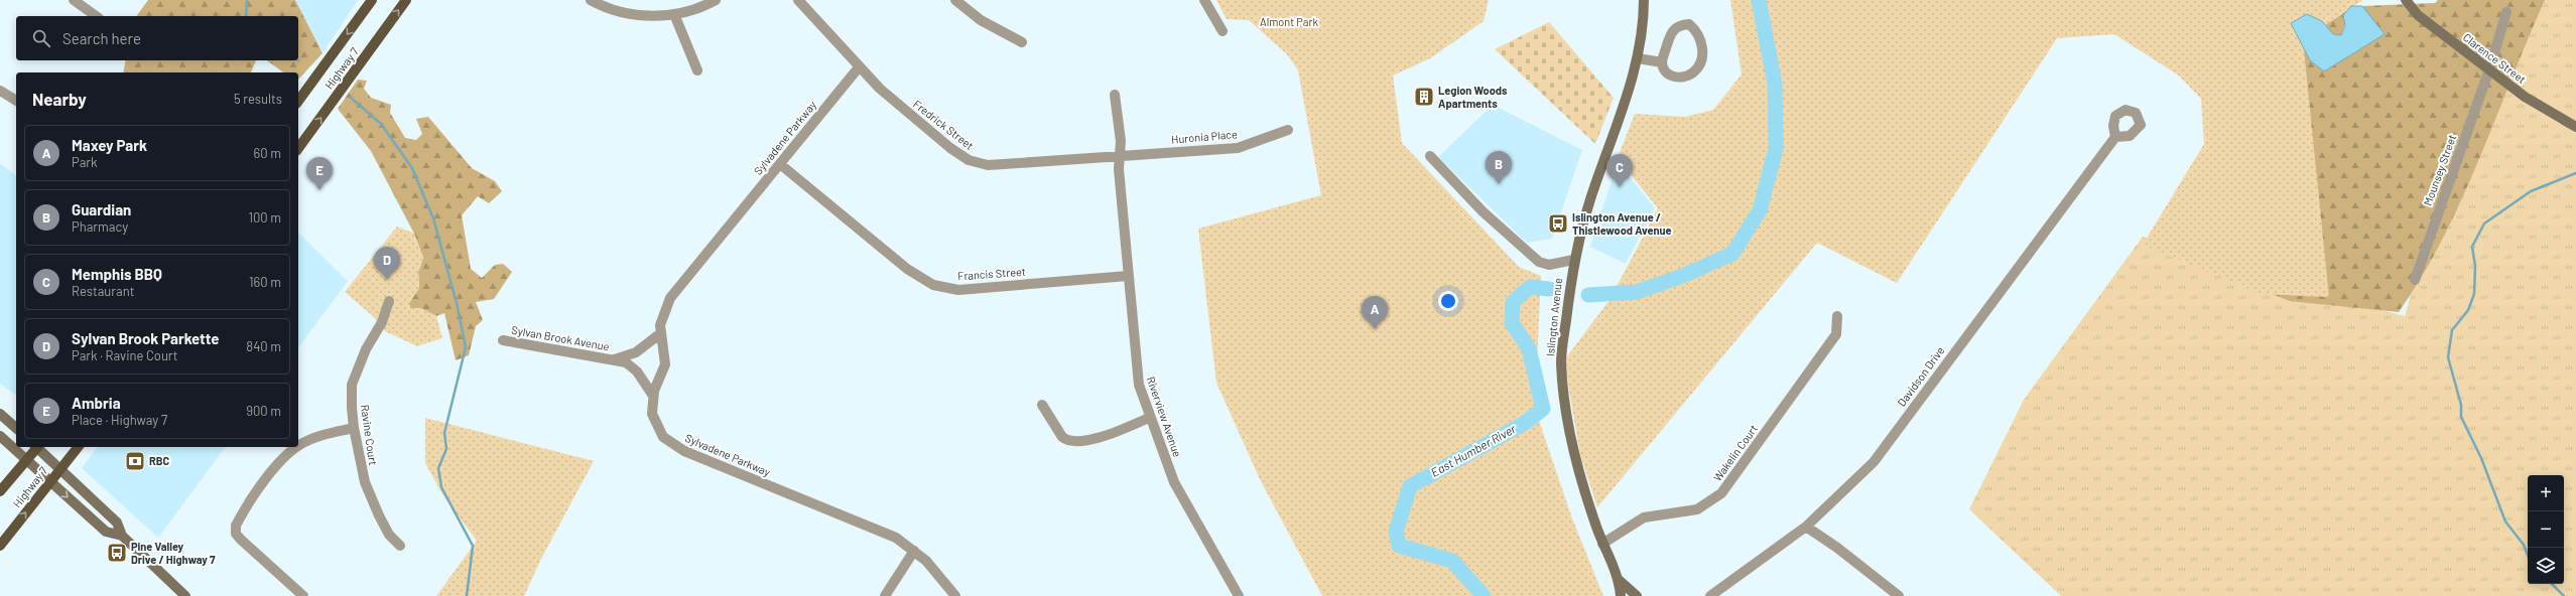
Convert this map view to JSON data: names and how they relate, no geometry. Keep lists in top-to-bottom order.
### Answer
{
  "streets": {
    "main road": ["Clarence Street", "Highway 7", "Islington Avenue"],
    "street": [
      "Fredrick Street",
      "Huronia Place",
      "Sylvadene Parkway",
      "Mounsey Street",
      "Francis Street",
      "Sylvan Brook Avenue",
      "Davidson Drive",
      "Riverview Avenue",
      "Ravine Court",
      "Wakelin Court"
    ]
  },
  "crossings": [
    ["Clarence Street", "Mounsey Street"],
    ["Fredrick Street", "Huronia Place"],
    ["Fredrick Street", "Sylvadene Parkway"],
    ["Fredrick Street", "Riverview Avenue"],
    ["Huronia Place", "Riverview Avenue"],
    ["Sylvadene Parkway", "Francis Street"],
    ["Sylvadene Parkway", "Sylvan Brook Avenue"],
    ["Francis Street", "Riverview Avenue"],
    ["Islington Avenue", "Wakelin Court"]
  ],
  "water": ["East Humber River"],
  "parks": ["Almont Park"],
  "places": {
    "building": ["Legion Woods Apartments"],
    "bus stop": ["Islington Avenue / Thistlewood Avenue", "Pine Valley Drive / Highway 7"],
    "bank": ["RBC"]
  },
  "page": {
    "search": "Search here",
    "heading": ["Nearby", "5 results"],
    "list": [
      {
        "mark": "A",
        "name": "Maxey Park",
        "note": "Park",
        "value": "60 m"
      },
      {
        "mark": "B",
        "name": "Guardian",
        "note": "Pharmacy",
        "value": "100 m"
      },
      {
        "mark": "C",
        "name": "Memphis BBQ",
        "note": "Restaurant",
        "value": "160 m"
      },
      {
        "mark": "D",
        "name": "Sylvan Brook Parkette",
        "note": "Park · Ravine Court",
        "value": "840 m"
      },
      {
        "mark": "E",
        "name": "Ambria",
        "note": "Place · Highway 7",
        "value": "900 m"
      }
    ],
    "pins": [
      "B",
      "C",
      "E",
      "D",
      "A"
    ],
    "map_buttons": ["+", "−"]
  }
}
